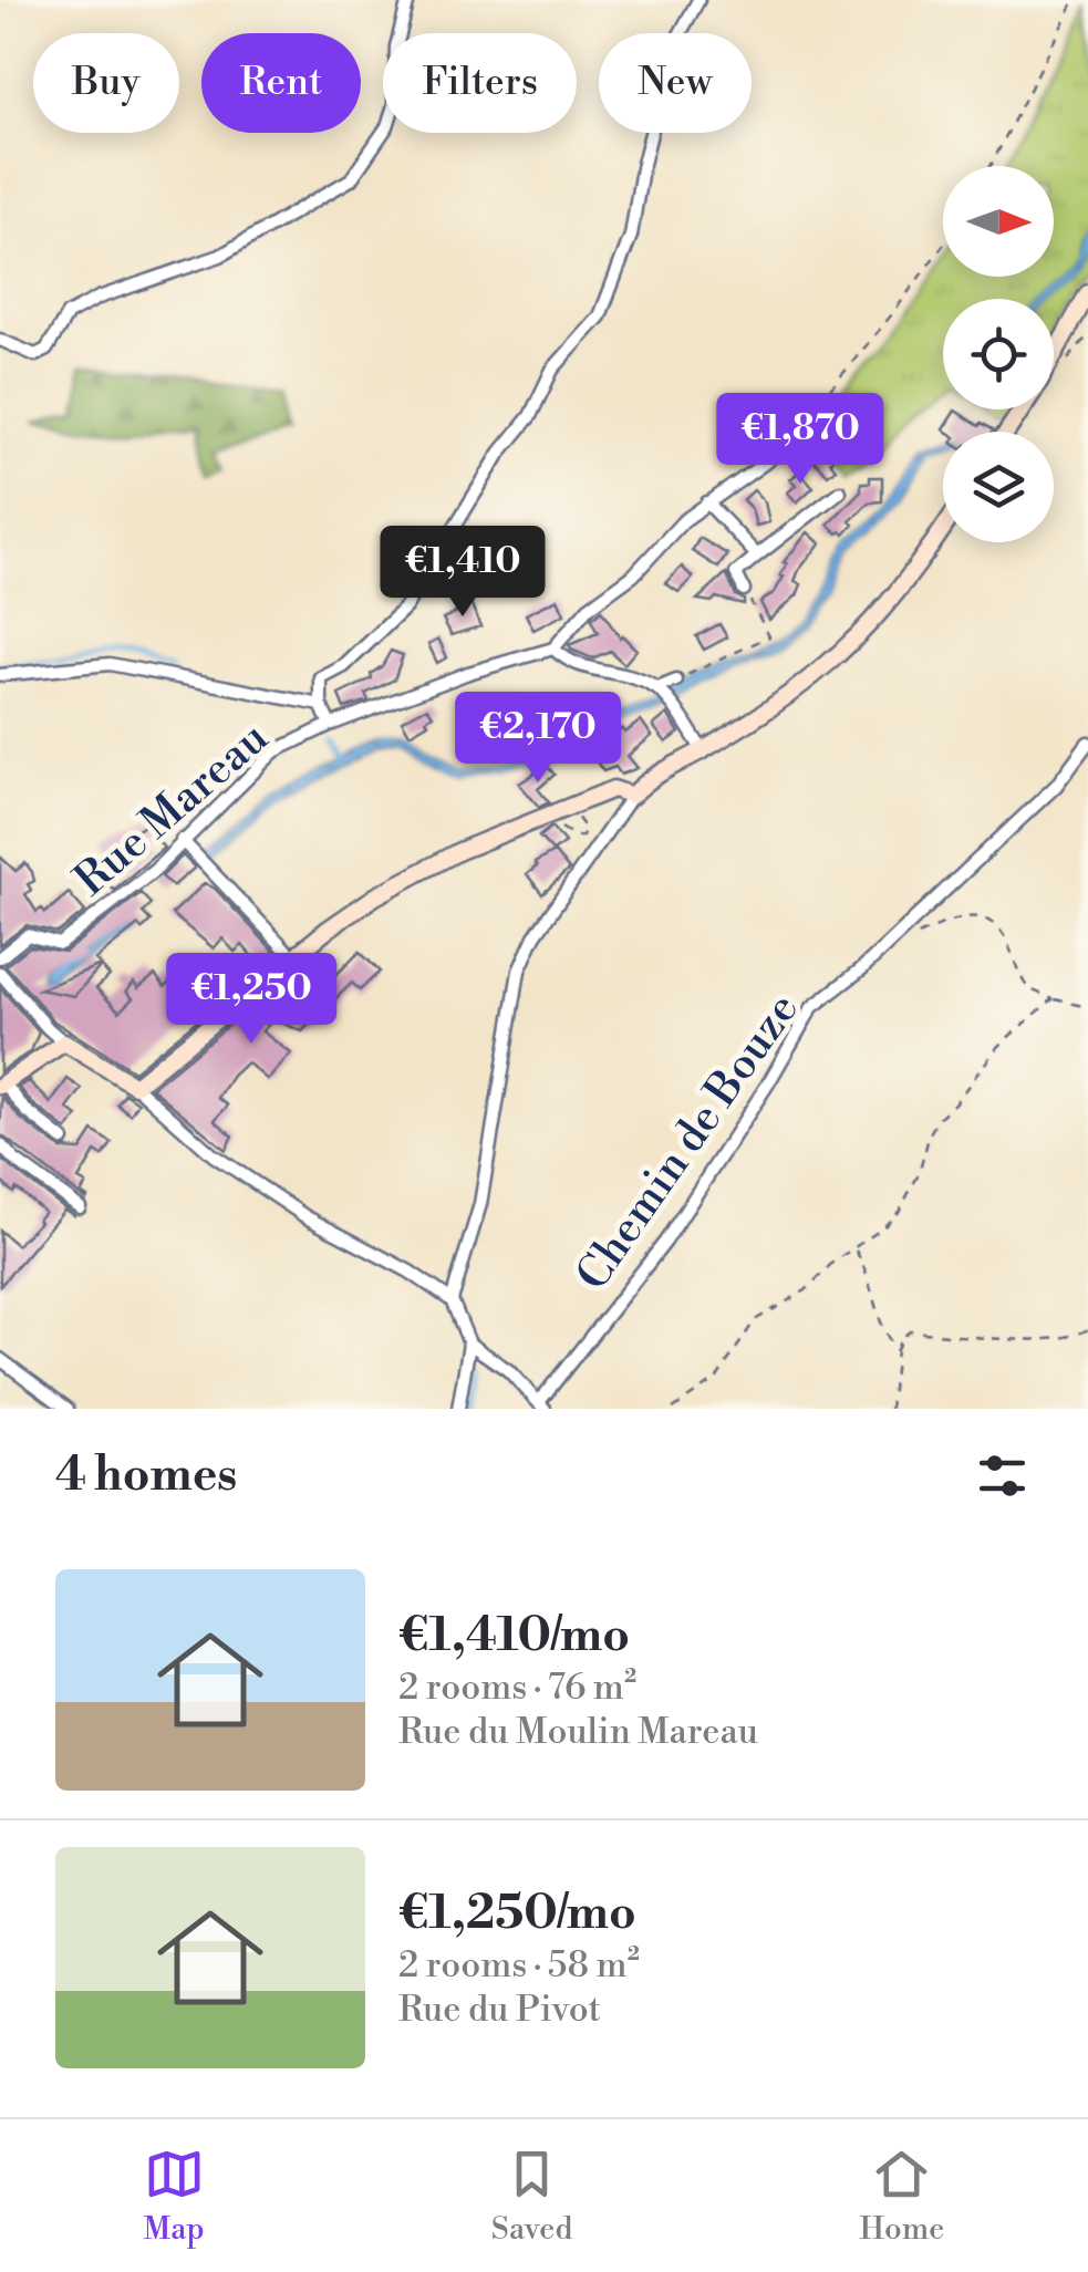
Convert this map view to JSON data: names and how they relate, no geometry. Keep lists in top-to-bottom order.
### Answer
{
  "streets": {
    "street": ["Rue Mareau", "Chemin de Bouze"]
  },
  "north": "right",
  "page": {
    "chip": [
      "Buy",
      "Rent",
      "Filters",
      "New"
    ],
    "price": [
      "€1,870",
      "€1,410",
      "€2,170",
      "€1,250"
    ],
    "heading": "4 homes",
    "list": [
      {
        "name": "€1,410/mo",
        "note": "2 rooms · 76 m² · Rue du Moulin Mareau"
      },
      {
        "name": "€1,250/mo",
        "note": "2 rooms · 58 m² · Rue du Pivot"
      }
    ],
    "tabs": ["Map", "Saved", "Home"]
  }
}
